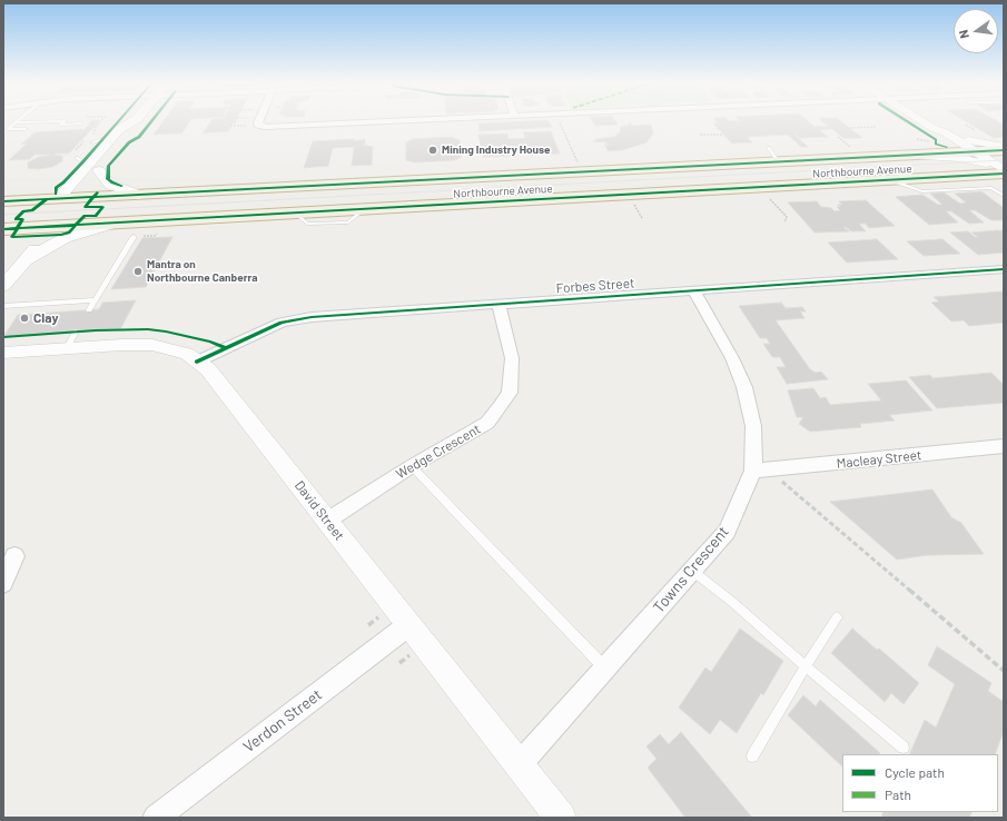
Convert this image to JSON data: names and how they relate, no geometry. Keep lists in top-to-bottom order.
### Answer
{
  "streets": {
    "highway": ["Northbourne Avenue"],
    "street": [
      "Forbes Street",
      "Wedge Crescent",
      "Macleay Street",
      "David Street",
      "Towns Crescent",
      "Verdon Street"
    ]
  },
  "crossings": [
    ["Forbes Street", "Wedge Crescent"],
    ["Forbes Street", "David Street"],
    ["Forbes Street", "Towns Crescent"],
    ["Wedge Crescent", "David Street"],
    ["Macleay Street", "Towns Crescent"],
    ["David Street", "Towns Crescent"],
    ["David Street", "Verdon Street"]
  ],
  "places": ["Mining Industry House", "Mantra on Northbourne Canberra", "Clay"],
  "legend": ["Cycle path", "Path"],
  "north": "left"
}
